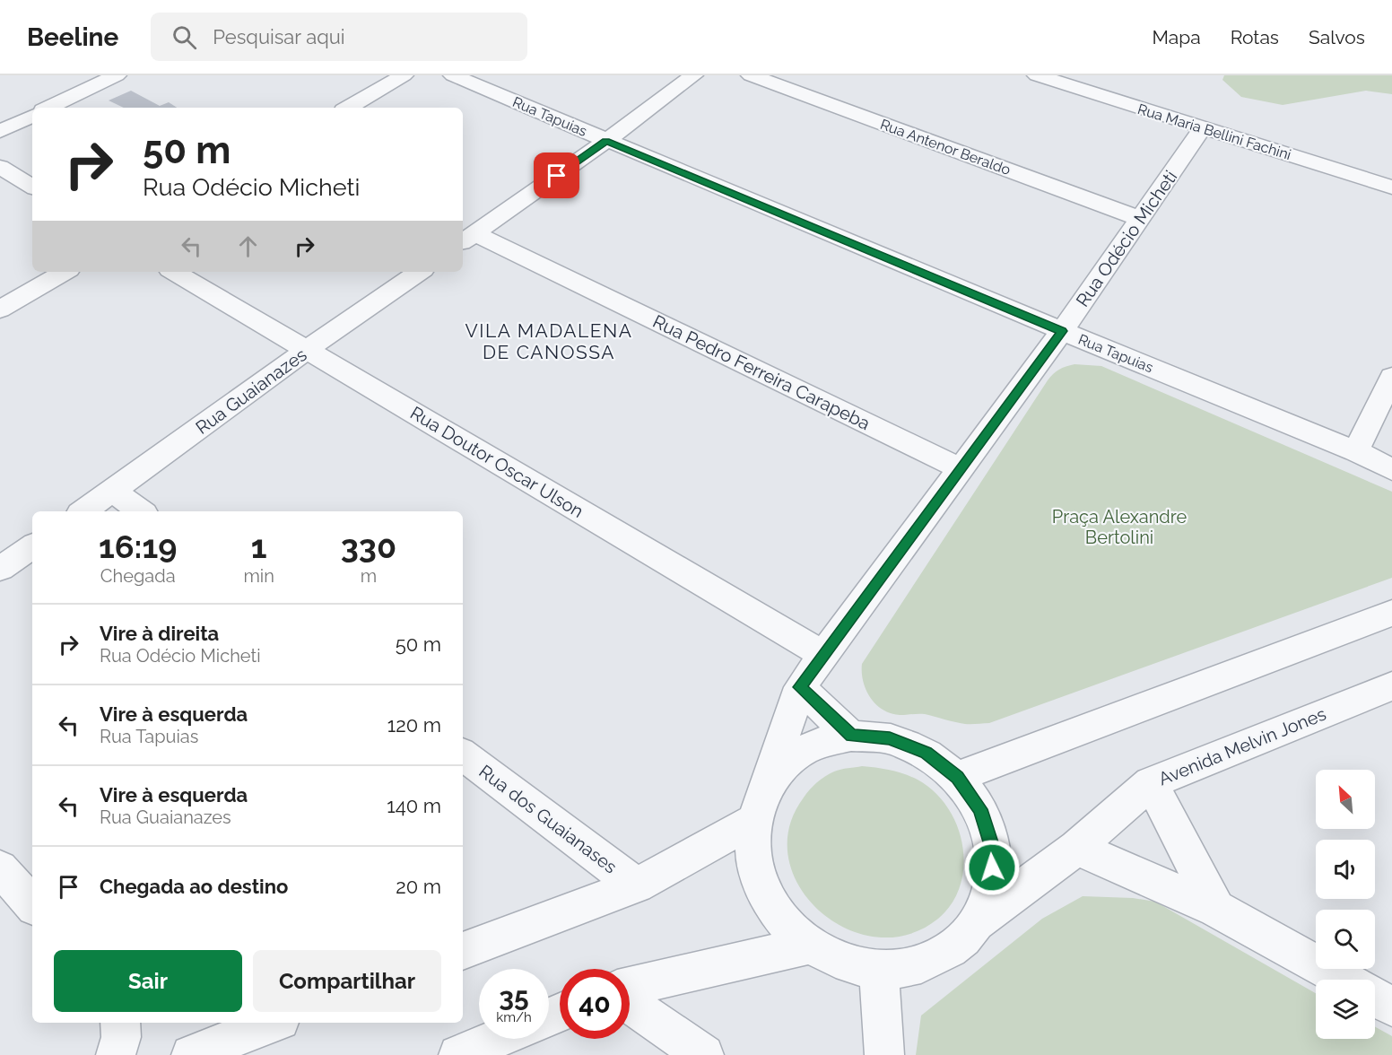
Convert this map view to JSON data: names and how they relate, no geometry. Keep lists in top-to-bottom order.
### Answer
{
  "streets": {
    "street": [
      "Rua Tapuias",
      "Rua Maria Bellini Fachini",
      "Rua Antenor Beraldo",
      "Rua Odécio Micheti",
      "Rua Pedro Ferreira Carapeba",
      "Rua Guaianazes",
      "Rua Doutor Oscar Ulson",
      "Avenida Melvin Jones",
      "Rua dos Guaianases"
    ]
  },
  "crossings": [
    ["Rua Tapuias", "Rua Odécio Micheti"],
    ["Rua Maria Bellini Fachini", "Rua Odécio Micheti"],
    ["Rua Antenor Beraldo", "Rua Odécio Micheti"],
    ["Rua Odécio Micheti", "Rua Pedro Ferreira Carapeba"],
    ["Rua Odécio Micheti", "Rua Doutor Oscar Ulson"],
    ["Rua Odécio Micheti", "Avenida Melvin Jones"],
    ["Rua Guaianazes", "Rua Doutor Oscar Ulson"]
  ],
  "districts": ["VILA MADALENA DE CANOSSA"],
  "parks": ["Praça Alexandre Bertolini"],
  "north": "top left",
  "page": {
    "header": "Beeline",
    "search": "Pesquisar aqui",
    "nav": ["Mapa", "Rotas", "Salvos"],
    "turn": ["50 m", "Rua Odécio Micheti"],
    "eta": [
      "16:19",
      "Chegada",
      "1",
      "min",
      "330",
      "m"
    ],
    "list": [
      {
        "name": "Vire à direita",
        "note": "Rua Odécio Micheti",
        "value": "50 m"
      },
      {
        "name": "Vire à esquerda",
        "note": "Rua Tapuias",
        "value": "120 m"
      },
      {
        "name": "Vire à esquerda",
        "note": "Rua Guaianazes",
        "value": "140 m"
      },
      {
        "name": "Chegada ao destino",
        "value": "20 m"
      }
    ],
    "buttons": ["Sair", "Compartilhar"],
    "speed": "35 km/h",
    "limit": "40"
  }
}
